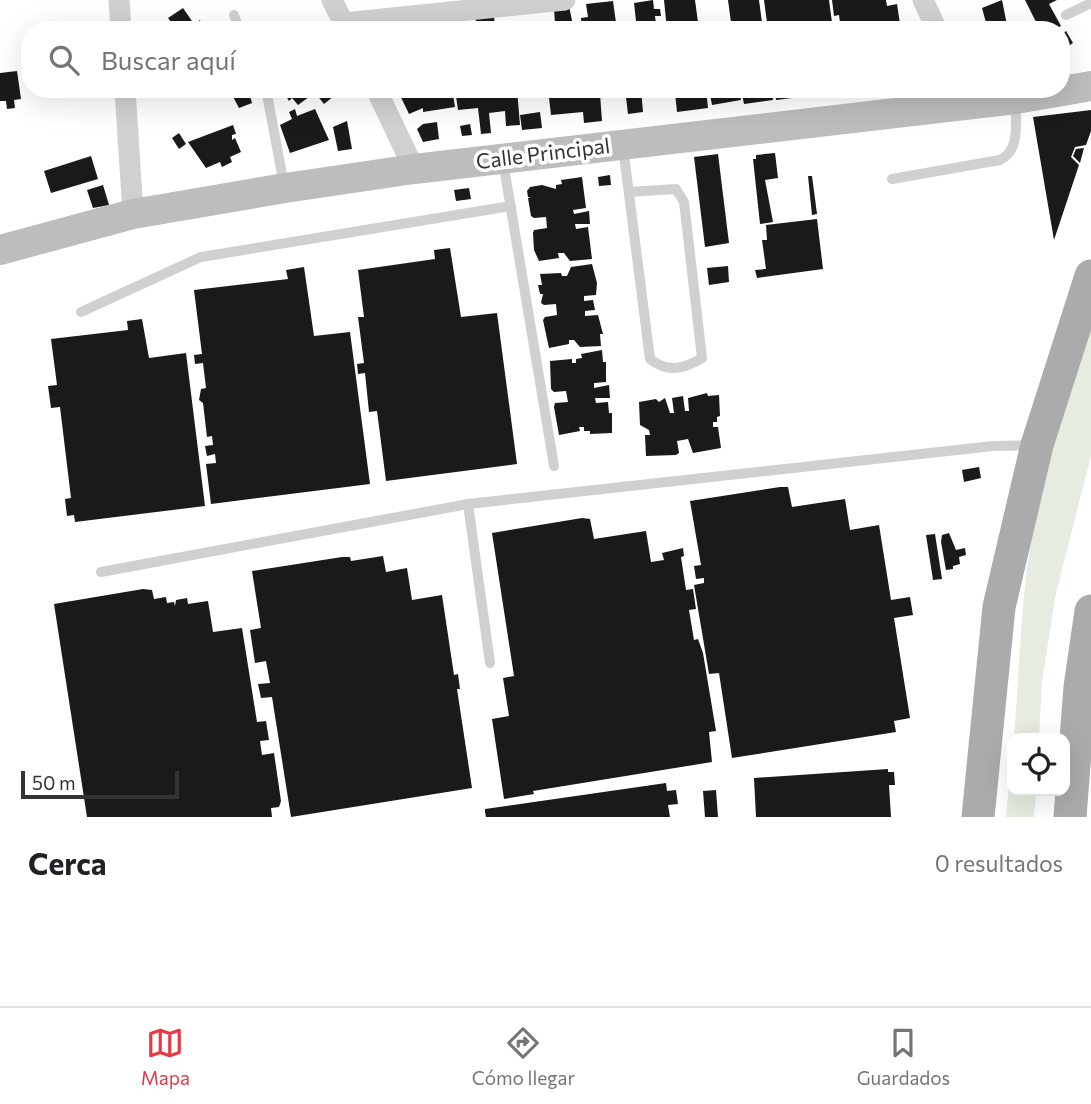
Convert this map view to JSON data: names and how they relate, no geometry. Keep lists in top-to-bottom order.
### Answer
{
  "streets": {
    "street": ["Calle Principal"]
  },
  "scale_bar": "50 m",
  "page": {
    "search": "Buscar aquí",
    "scale": "50 m",
    "heading": ["Cerca", "0 resultados"],
    "nav": ["Mapa", "Cómo llegar", "Guardados"]
  }
}
